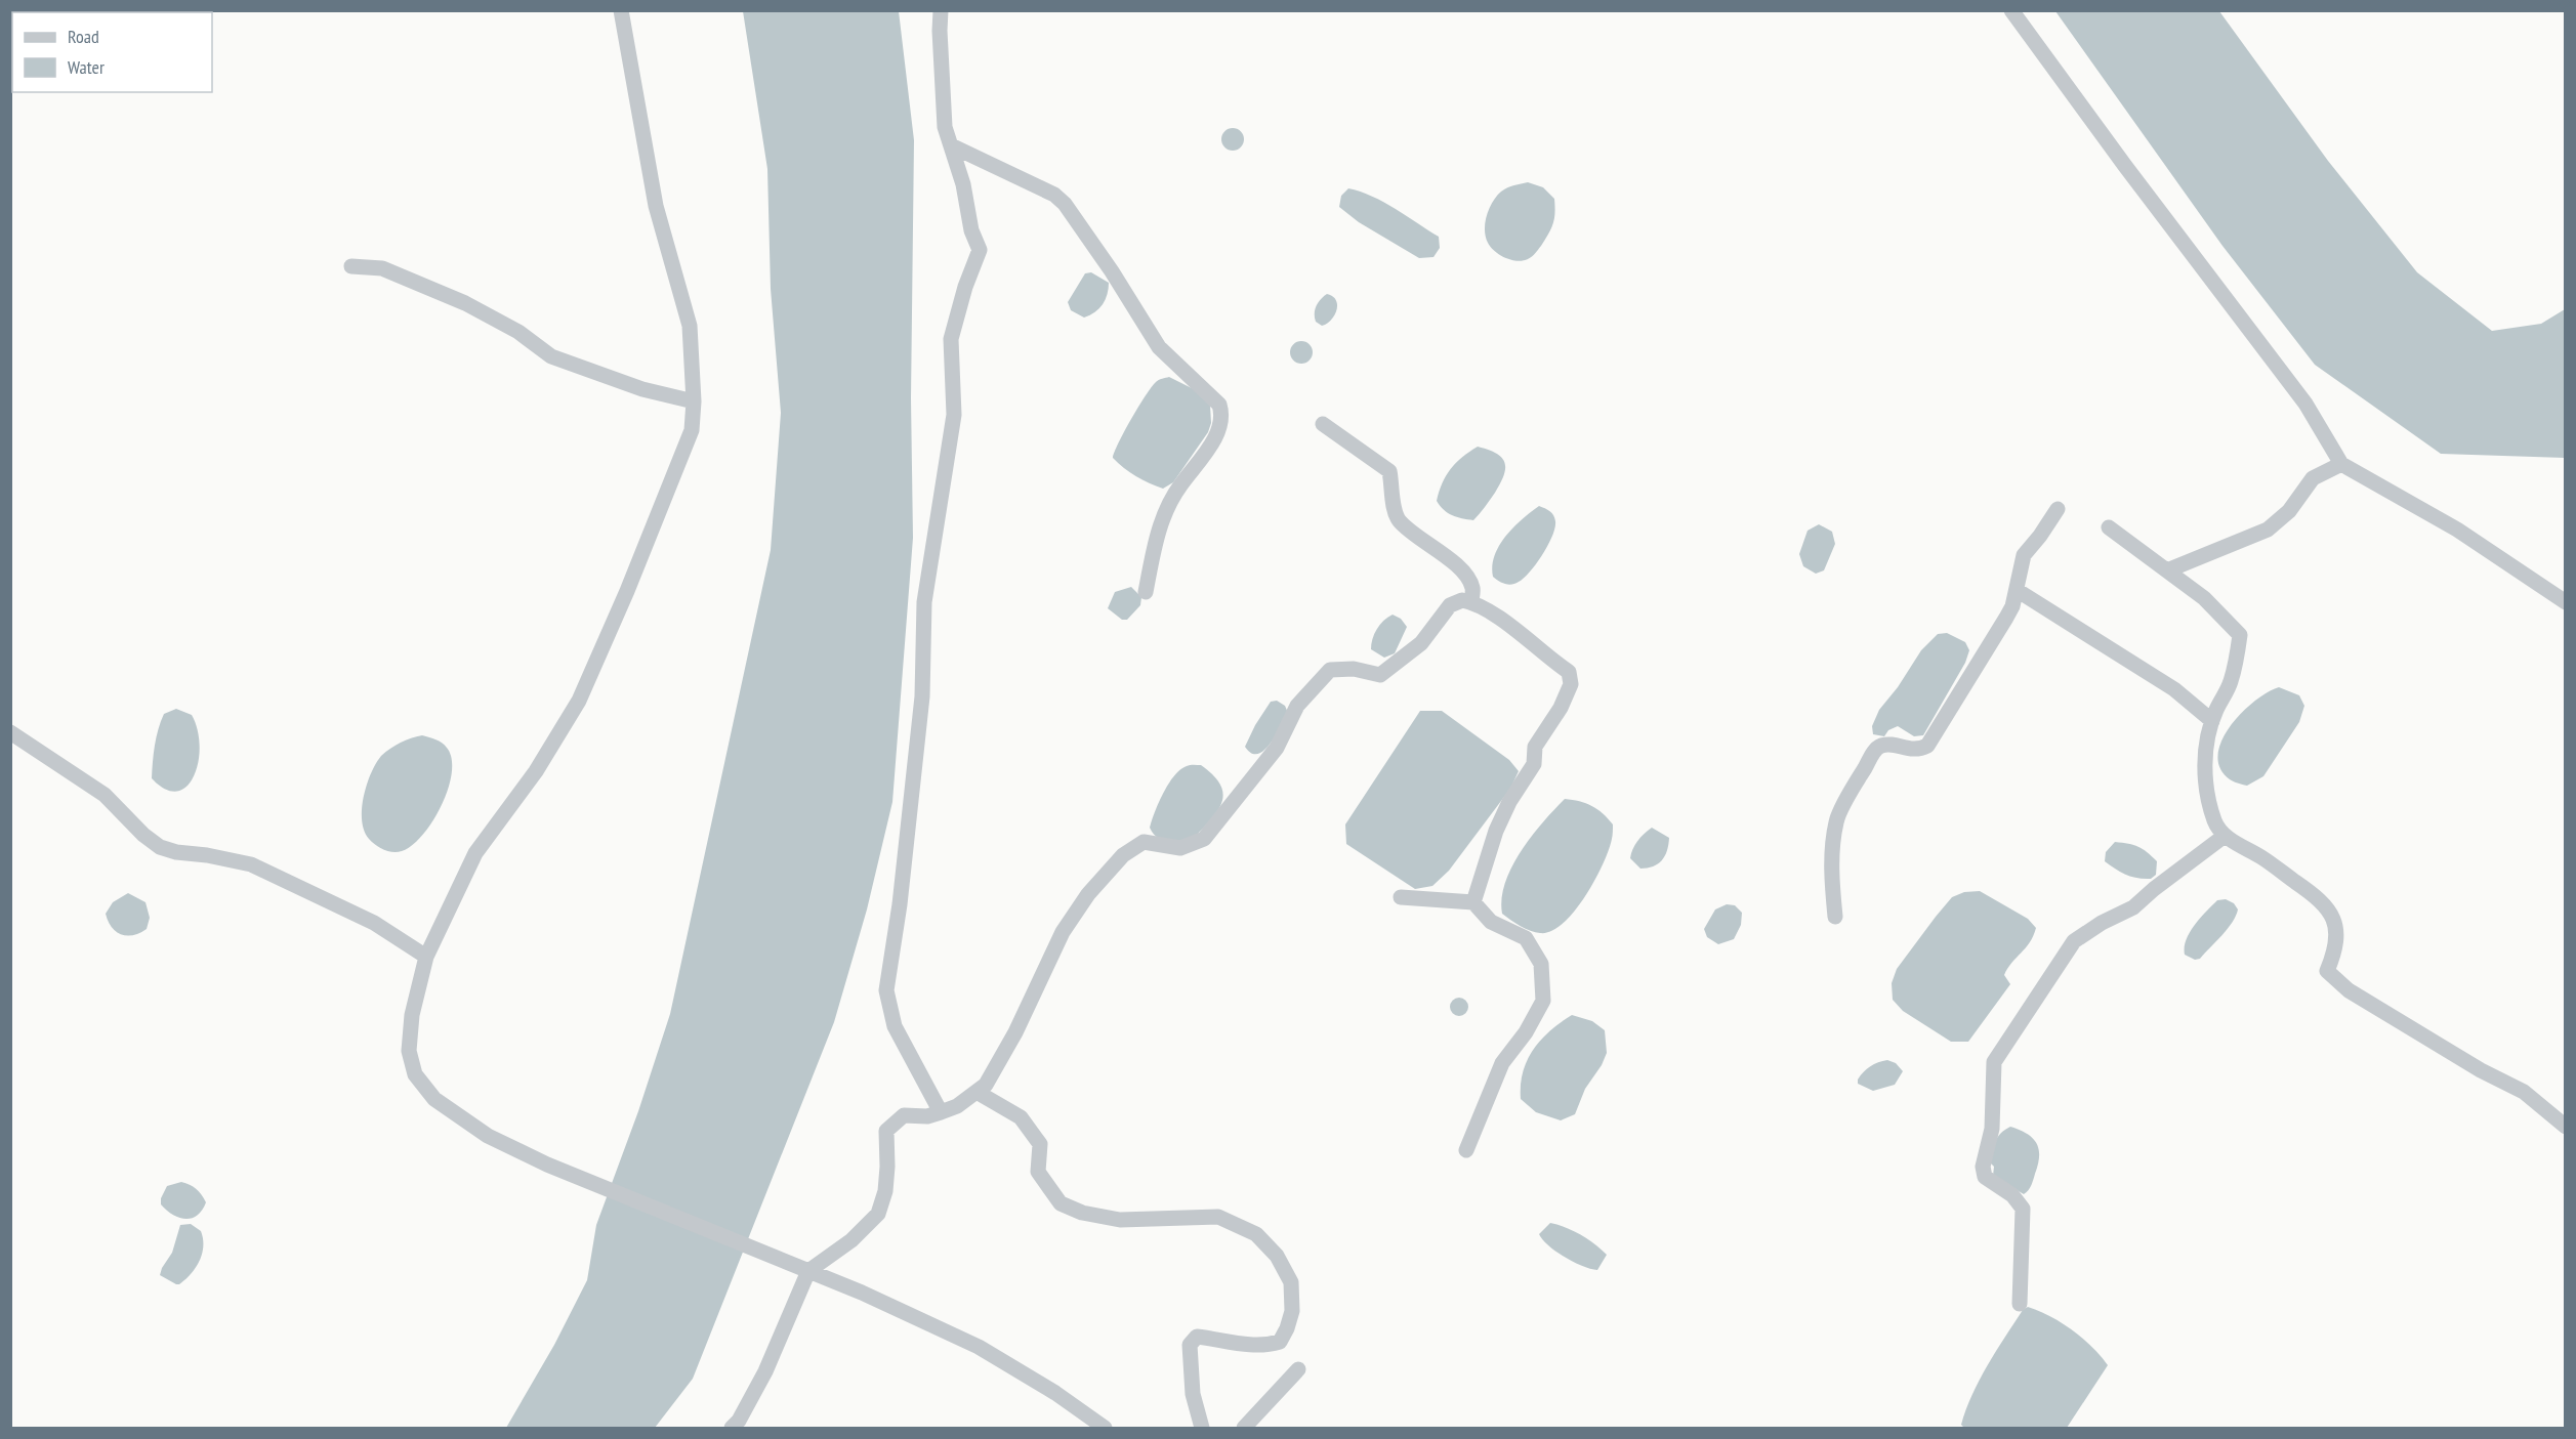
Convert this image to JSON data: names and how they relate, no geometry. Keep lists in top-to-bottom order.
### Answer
{
  "legend": ["Road", "Water"]
}
